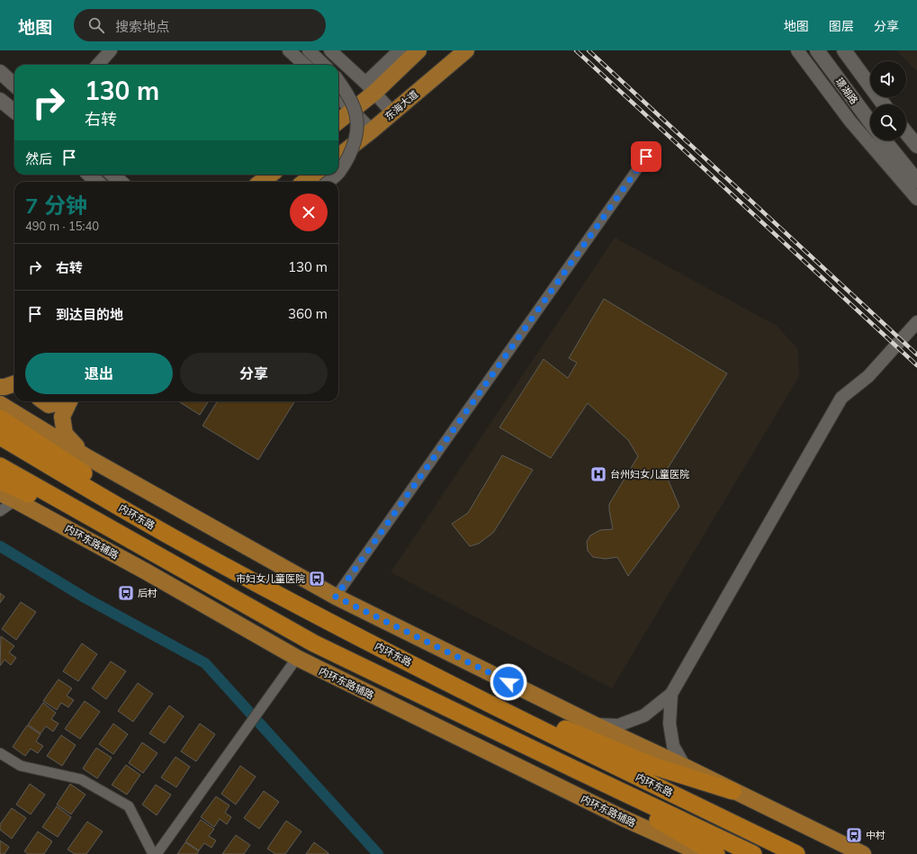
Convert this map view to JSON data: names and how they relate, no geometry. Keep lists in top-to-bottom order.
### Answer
{
  "streets": {
    "highway": ["内环东路"],
    "main road": ["璟湖路", "东海大道", "内环东路辅路"]
  },
  "places": {
    "hospital": ["台州妇女儿童医院"],
    "bus stop": ["市妇女儿童医院", "后村", "中村"]
  },
  "page": {
    "header": "地图",
    "search": "搜索地点",
    "nav": ["地图", "图层", "分享"],
    "turn": ["130 m", "右转"],
    "then": "然后",
    "heading": ["7 分钟", "490 m · 15:40"],
    "list": [
      {
        "name": "右转",
        "value": "130 m"
      },
      {
        "name": "到达目的地",
        "value": "360 m"
      }
    ],
    "buttons": ["退出", "分享"]
  }
}
